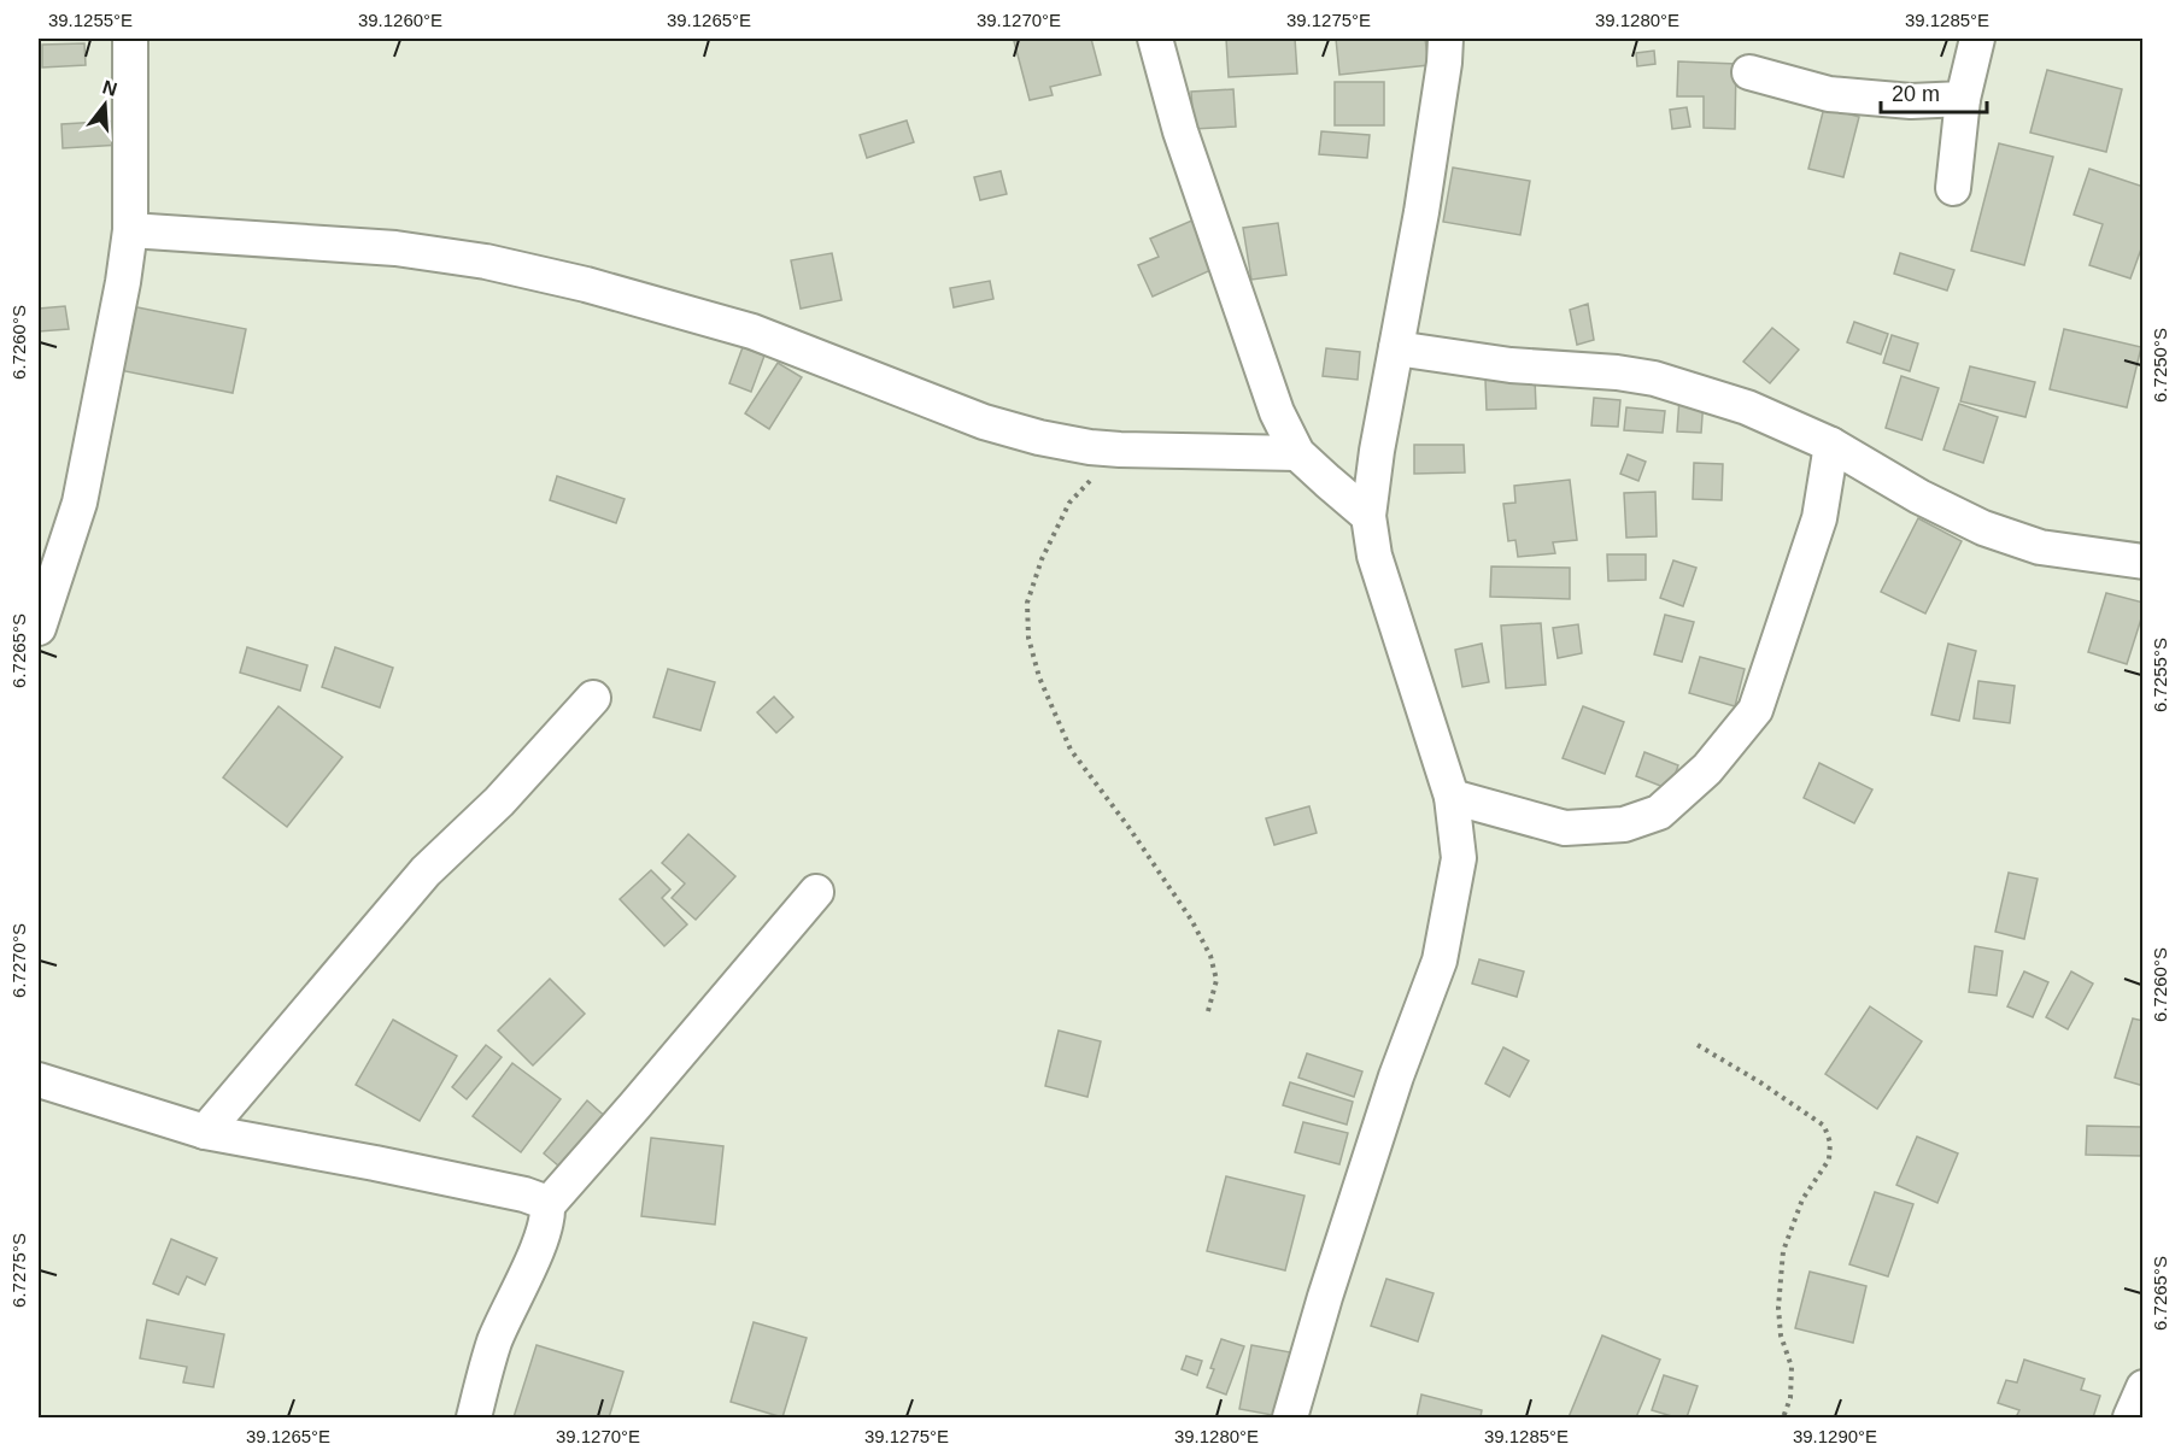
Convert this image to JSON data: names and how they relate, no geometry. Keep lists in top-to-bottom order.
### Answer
{
  "scale_bar": "20 m",
  "north": "top",
  "coordinates": [
    "39.1255°E",
    "39.1260°E",
    "39.1265°E",
    "39.1270°E",
    "39.1275°E",
    "39.1280°E",
    "39.1285°E",
    "6.7260°S",
    "6.7250°S",
    "6.7265°S",
    "6.7255°S",
    "6.7270°S",
    "6.7275°S",
    "39.1290°E"
  ]
}
